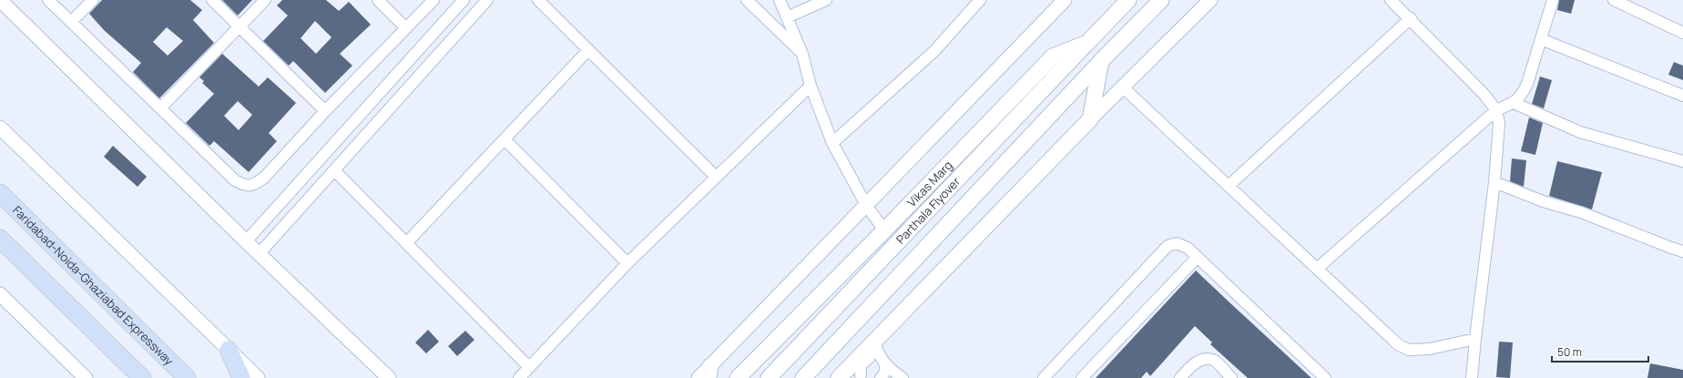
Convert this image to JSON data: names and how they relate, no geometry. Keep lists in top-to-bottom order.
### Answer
{
  "streets": {
    "main road": ["Vikas Marg", "Parthala Flyover", "Faridabad-Noida-Ghaziabad Expressway"]
  },
  "crossings": [
    ["Vikas Marg", "Parthala Flyover"]
  ],
  "scale_bar": "50 m"
}
